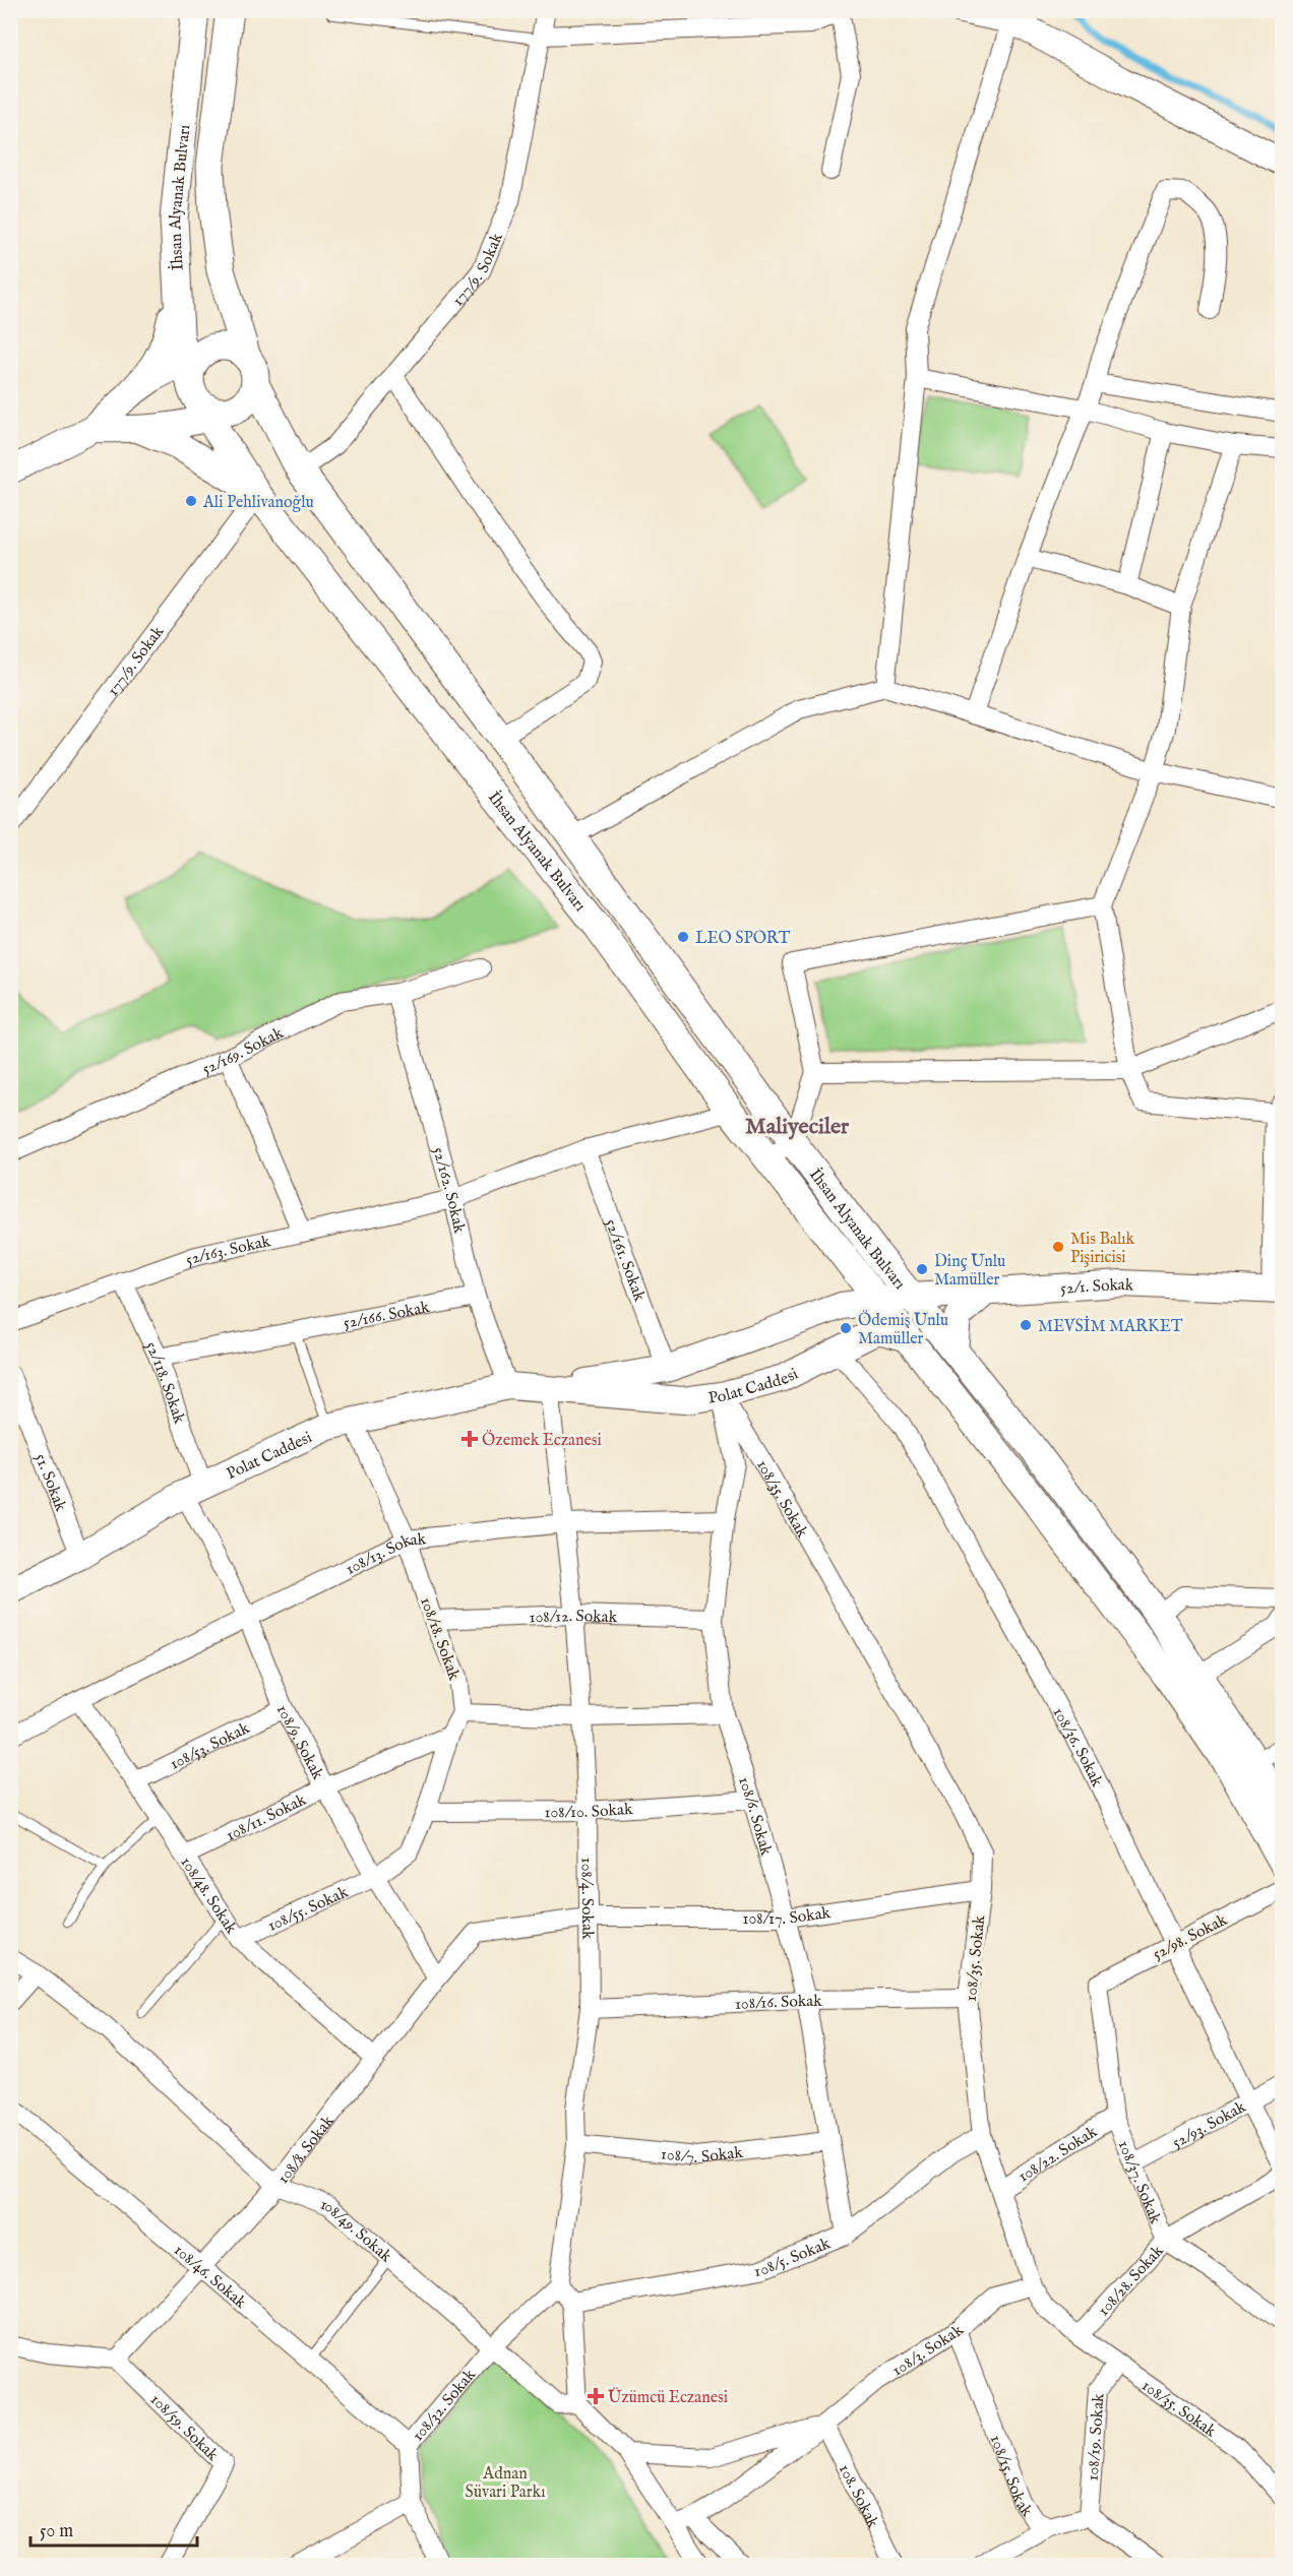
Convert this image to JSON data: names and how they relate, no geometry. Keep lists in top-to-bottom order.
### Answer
{
  "streets": {
    "main road": ["İhsan Alyanak Bulvarı", "52/1. Sokak", "Polat Caddesi"],
    "street": [
      "177/9. Sokak",
      "52/169. Sokak",
      "52/162. Sokak",
      "52/163. Sokak",
      "52/161. Sokak",
      "52/166. Sokak",
      "52/118. Sokak",
      "51. Sokak",
      "108/35. Sokak",
      "108/13. Sokak",
      "108/12. Sokak",
      "108/18. Sokak",
      "108/9. Sokak",
      "108/53. Sokak",
      "108/36. Sokak",
      "108/10. Sokak",
      "108/11. Sokak",
      "108/6. Sokak",
      "108/48. Sokak",
      "108/4. Sokak",
      "108/55. Sokak",
      "108/17. Sokak",
      "52/98. Sokak",
      "108/16. Sokak",
      "52/93. Sokak",
      "108/8. Sokak",
      "108/7. Sokak",
      "108/22. Sokak",
      "108/37. Sokak",
      "108/49. Sokak",
      "108/5. Sokak",
      "108/46. Sokak",
      "108/28. Sokak",
      "108/3. Sokak",
      "108/32. Sokak",
      "108/59. Sokak",
      "108/19. Sokak",
      "108/15. Sokak",
      "108. Sokak"
    ]
  },
  "crossings": [
    ["İhsan Alyanak Bulvarı", "177/9. Sokak"],
    ["İhsan Alyanak Bulvarı", "52/1. Sokak"],
    ["İhsan Alyanak Bulvarı", "Polat Caddesi"],
    ["52/169. Sokak", "52/162. Sokak"],
    ["52/162. Sokak", "52/163. Sokak"],
    ["52/162. Sokak", "52/166. Sokak"],
    ["52/162. Sokak", "Polat Caddesi"],
    ["52/163. Sokak", "52/118. Sokak"],
    ["52/161. Sokak", "Polat Caddesi"],
    ["52/1. Sokak", "Polat Caddesi"],
    ["52/166. Sokak", "52/118. Sokak"],
    ["52/118. Sokak", "Polat Caddesi"],
    ["52/118. Sokak", "108/9. Sokak"],
    ["Polat Caddesi", "51. Sokak"],
    ["Polat Caddesi", "108/35. Sokak"],
    ["Polat Caddesi", "108/18. Sokak"],
    ["Polat Caddesi", "108/9. Sokak"],
    ["Polat Caddesi", "108/36. Sokak"],
    ["Polat Caddesi", "108/6. Sokak"],
    ["Polat Caddesi", "108/4. Sokak"],
    ["108/35. Sokak", "108/6. Sokak"],
    ["108/35. Sokak", "108/17. Sokak"],
    ["108/35. Sokak", "108/16. Sokak"],
    ["108/35. Sokak", "108/22. Sokak"],
    ["108/35. Sokak", "108/5. Sokak"],
    ["108/35. Sokak", "108/28. Sokak"],
    ["108/35. Sokak", "108/3. Sokak"],
    ["108/35. Sokak", "108/19. Sokak"],
    ["108/13. Sokak", "108/18. Sokak"],
    ["108/13. Sokak", "108/9. Sokak"],
    ["108/13. Sokak", "108/6. Sokak"],
    ["108/13. Sokak", "108/48. Sokak"],
    ["108/13. Sokak", "108/4. Sokak"],
    ["108/12. Sokak", "108/18. Sokak"],
    ["108/12. Sokak", "108/6. Sokak"],
    ["108/12. Sokak", "108/4. Sokak"],
    ["108/9. Sokak", "108/53. Sokak"],
    ["108/9. Sokak", "108/11. Sokak"],
    ["108/9. Sokak", "108/55. Sokak"],
    ["108/9. Sokak", "108/8. Sokak"],
    ["108/53. Sokak", "108/48. Sokak"],
    ["108/36. Sokak", "52/98. Sokak"],
    ["108/36. Sokak", "52/93. Sokak"],
    ["108/10. Sokak", "108/6. Sokak"],
    ["108/10. Sokak", "108/4. Sokak"],
    ["108/11. Sokak", "108/48. Sokak"],
    ["108/6. Sokak", "108/17. Sokak"],
    ["108/6. Sokak", "108/16. Sokak"],
    ["108/6. Sokak", "108/7. Sokak"],
    ["108/6. Sokak", "108/5. Sokak"],
    ["108/48. Sokak", "108/55. Sokak"],
    ["108/48. Sokak", "108/8. Sokak"],
    ["108/4. Sokak", "108/17. Sokak"],
    ["108/4. Sokak", "108/16. Sokak"],
    ["108/4. Sokak", "108/8. Sokak"],
    ["108/4. Sokak", "108/7. Sokak"],
    ["108/4. Sokak", "108/32. Sokak"],
    ["108/17. Sokak", "108/8. Sokak"],
    ["52/98. Sokak", "108/37. Sokak"],
    ["52/93. Sokak", "108/37. Sokak"],
    ["108/8. Sokak", "108/49. Sokak"],
    ["108/8. Sokak", "108/46. Sokak"],
    ["108/8. Sokak", "108/59. Sokak"],
    ["108/22. Sokak", "108/37. Sokak"],
    ["108/37. Sokak", "108/28. Sokak"],
    ["108/49. Sokak", "108/32. Sokak"],
    ["108/46. Sokak", "108/32. Sokak"],
    ["108/3. Sokak", "108/15. Sokak"],
    ["108/3. Sokak", "108. Sokak"],
    ["108/19. Sokak", "108/15. Sokak"]
  ],
  "districts": ["Maliyeciler"],
  "parks": ["Adnan Süvari Parkı"],
  "places": {
    "other": [
      "Ali Pehlivanoğlu",
      "LEO SPORT",
      "Mis Balık Pişiricisi",
      "Dinç Unlu Mamüller",
      "MEVSİM MARKET",
      "Ödemiş Unlu Mamüller"
    ],
    "health": ["Özemek Eczanesi", "Üzümcü Eczanesi"]
  },
  "scale_bar": "50 m"
}
